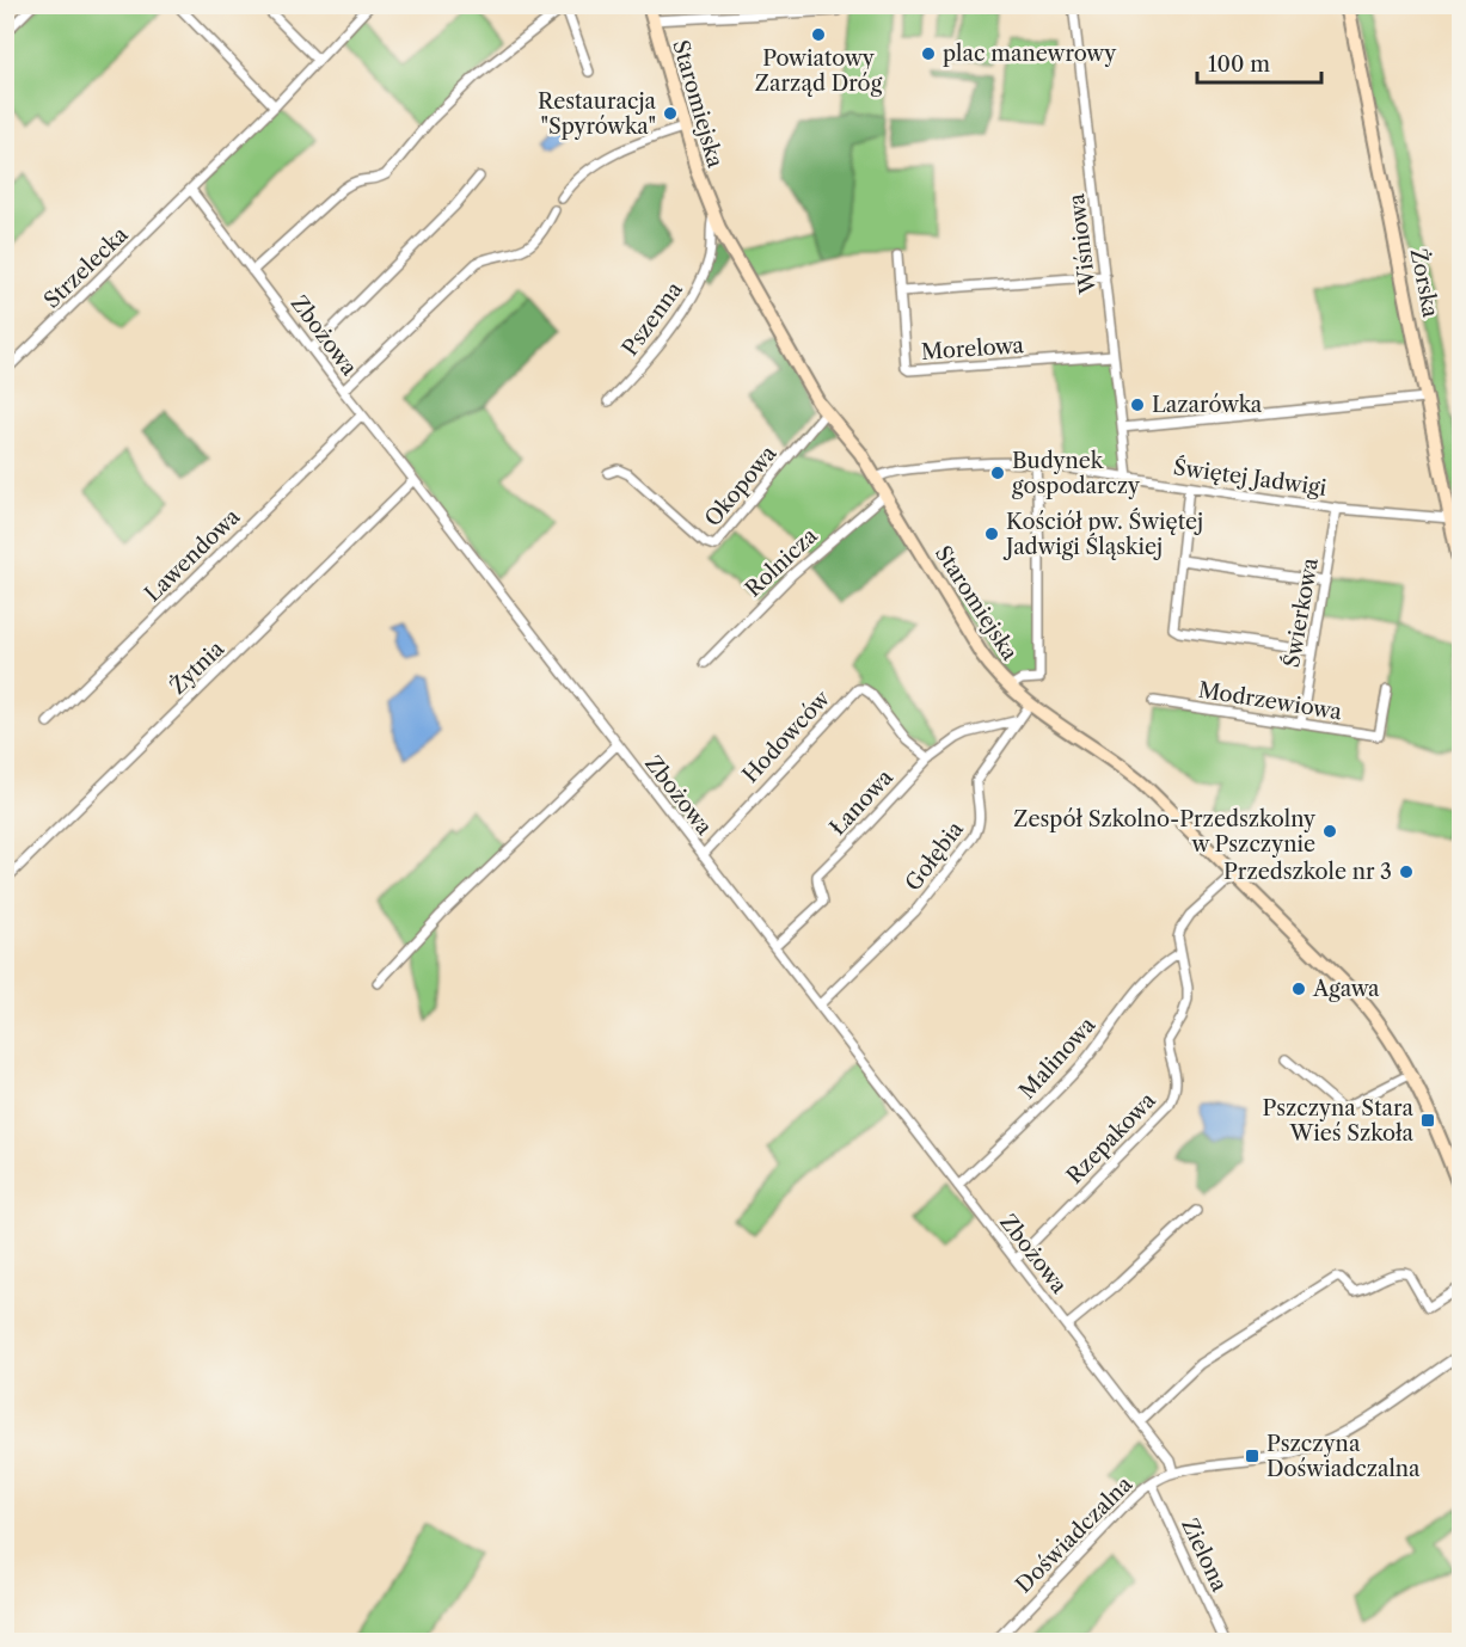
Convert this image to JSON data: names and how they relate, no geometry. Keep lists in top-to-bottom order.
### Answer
{
  "streets": {
    "street": [
      "Staromiejska",
      "Wiśniowa",
      "Strzelecka",
      "Żorska",
      "Pszenna",
      "Zbożowa",
      "Morelowa",
      "Świętej Jadwigi",
      "Okopowa",
      "Lawendowa",
      "Rolnicza",
      "Świerkowa",
      "Żytnia",
      "Modrzewiowa",
      "Hodowców",
      "Łanowa",
      "Gołębia",
      "Malinowa",
      "Rzepakowa",
      "Doświadczalna",
      "Zielona"
    ]
  },
  "crossings": [
    ["Staromiejska", "Pszenna"],
    ["Staromiejska", "Świętej Jadwigi"],
    ["Staromiejska", "Okopowa"],
    ["Staromiejska", "Rolnicza"],
    ["Staromiejska", "Gołębia"],
    ["Staromiejska", "Rzepakowa"],
    ["Wiśniowa", "Morelowa"],
    ["Wiśniowa", "Świętej Jadwigi"],
    ["Strzelecka", "Zbożowa"],
    ["Żorska", "Świętej Jadwigi"],
    ["Zbożowa", "Lawendowa"],
    ["Zbożowa", "Żytnia"],
    ["Zbożowa", "Hodowców"],
    ["Zbożowa", "Łanowa"],
    ["Zbożowa", "Gołębia"],
    ["Zbożowa", "Malinowa"],
    ["Zbożowa", "Rzepakowa"],
    ["Zbożowa", "Doświadczalna"],
    ["Świętej Jadwigi", "Świerkowa"],
    ["Świerkowa", "Modrzewiowa"],
    ["Hodowców", "Łanowa"],
    ["Łanowa", "Gołębia"],
    ["Malinowa", "Rzepakowa"],
    ["Doświadczalna", "Zielona"]
  ],
  "places": {
    "other": [
      "Powiatowy Zarząd Dróg",
      "plac manewrowy",
      "Restauracja \"Spyrówka\"",
      "Lazarówka",
      "Budynek gospodarczy",
      "Kościół pw. Świętej Jadwigi Śląskiej",
      "Zespół Szkolno-Przedszkolny w Pszczynie",
      "Przedszkole nr 3",
      "Agawa"
    ],
    "transit": ["Pszczyna Stara Wieś Szkoła", "Pszczyna Doświadczalna"]
  },
  "scale_bar": "100 m"
}
